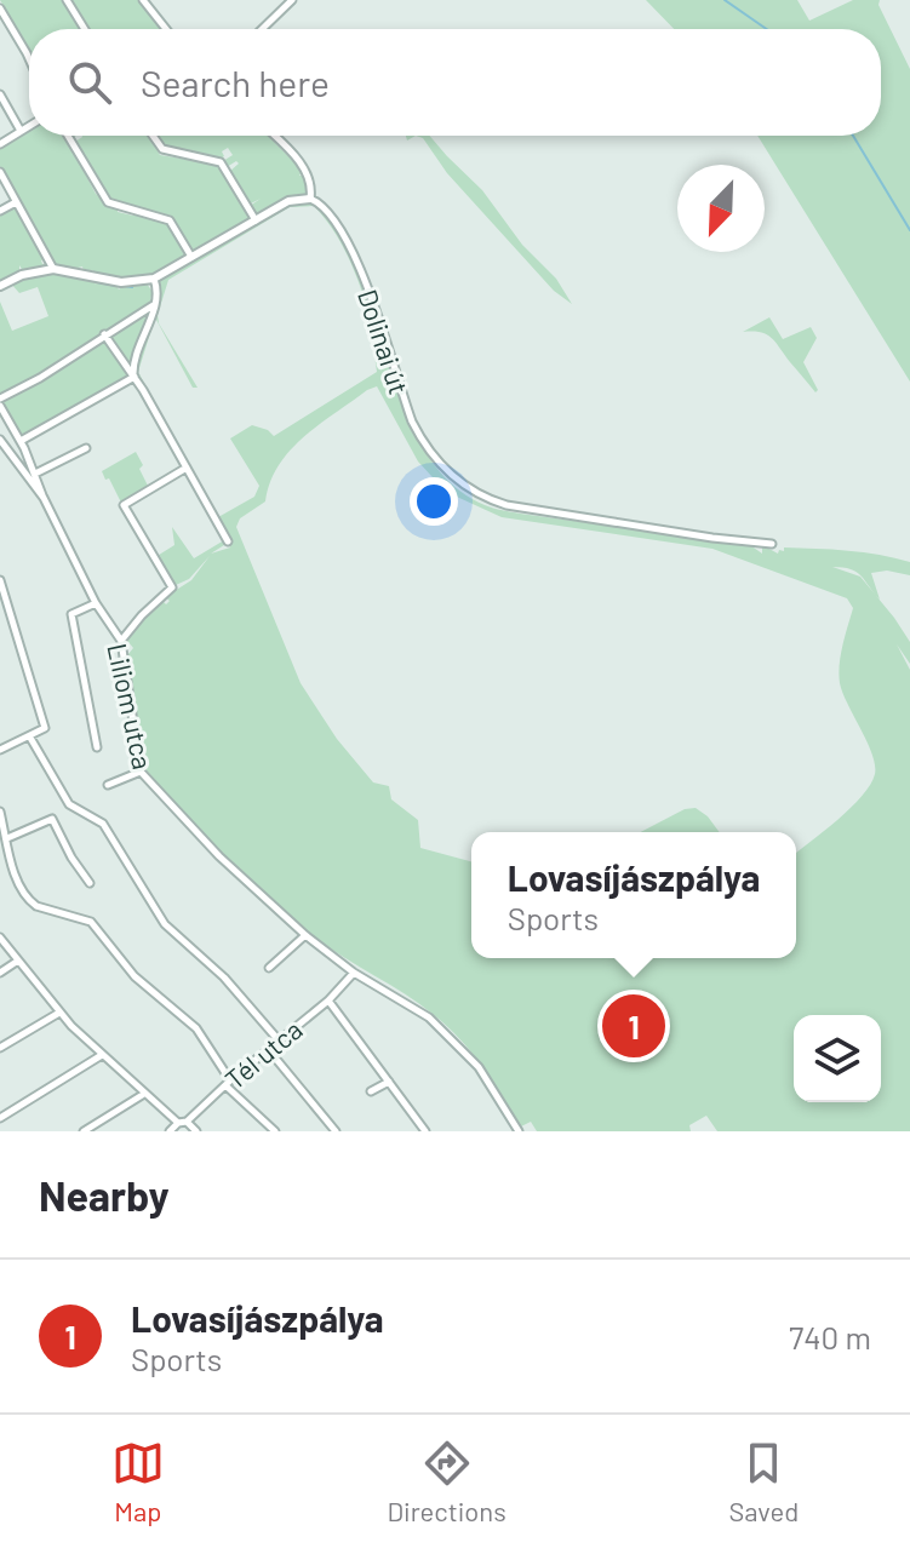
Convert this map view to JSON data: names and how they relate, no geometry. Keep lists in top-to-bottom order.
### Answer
{
  "streets": {
    "street": ["Dolinai út", "Liliom utca", "Tél utca"]
  },
  "crossings": [
    ["Liliom utca", "Tél utca"]
  ],
  "north": "bottom left",
  "page": {
    "search": "Search here",
    "popup": ["Lovasíjászpálya", "Sports"],
    "pins": "1",
    "heading": "Nearby",
    "list": [
      {
        "mark": "1",
        "name": "Lovasíjászpálya",
        "note": "Sports",
        "value": "740 m"
      }
    ],
    "nav": ["Map", "Directions", "Saved"]
  }
}
